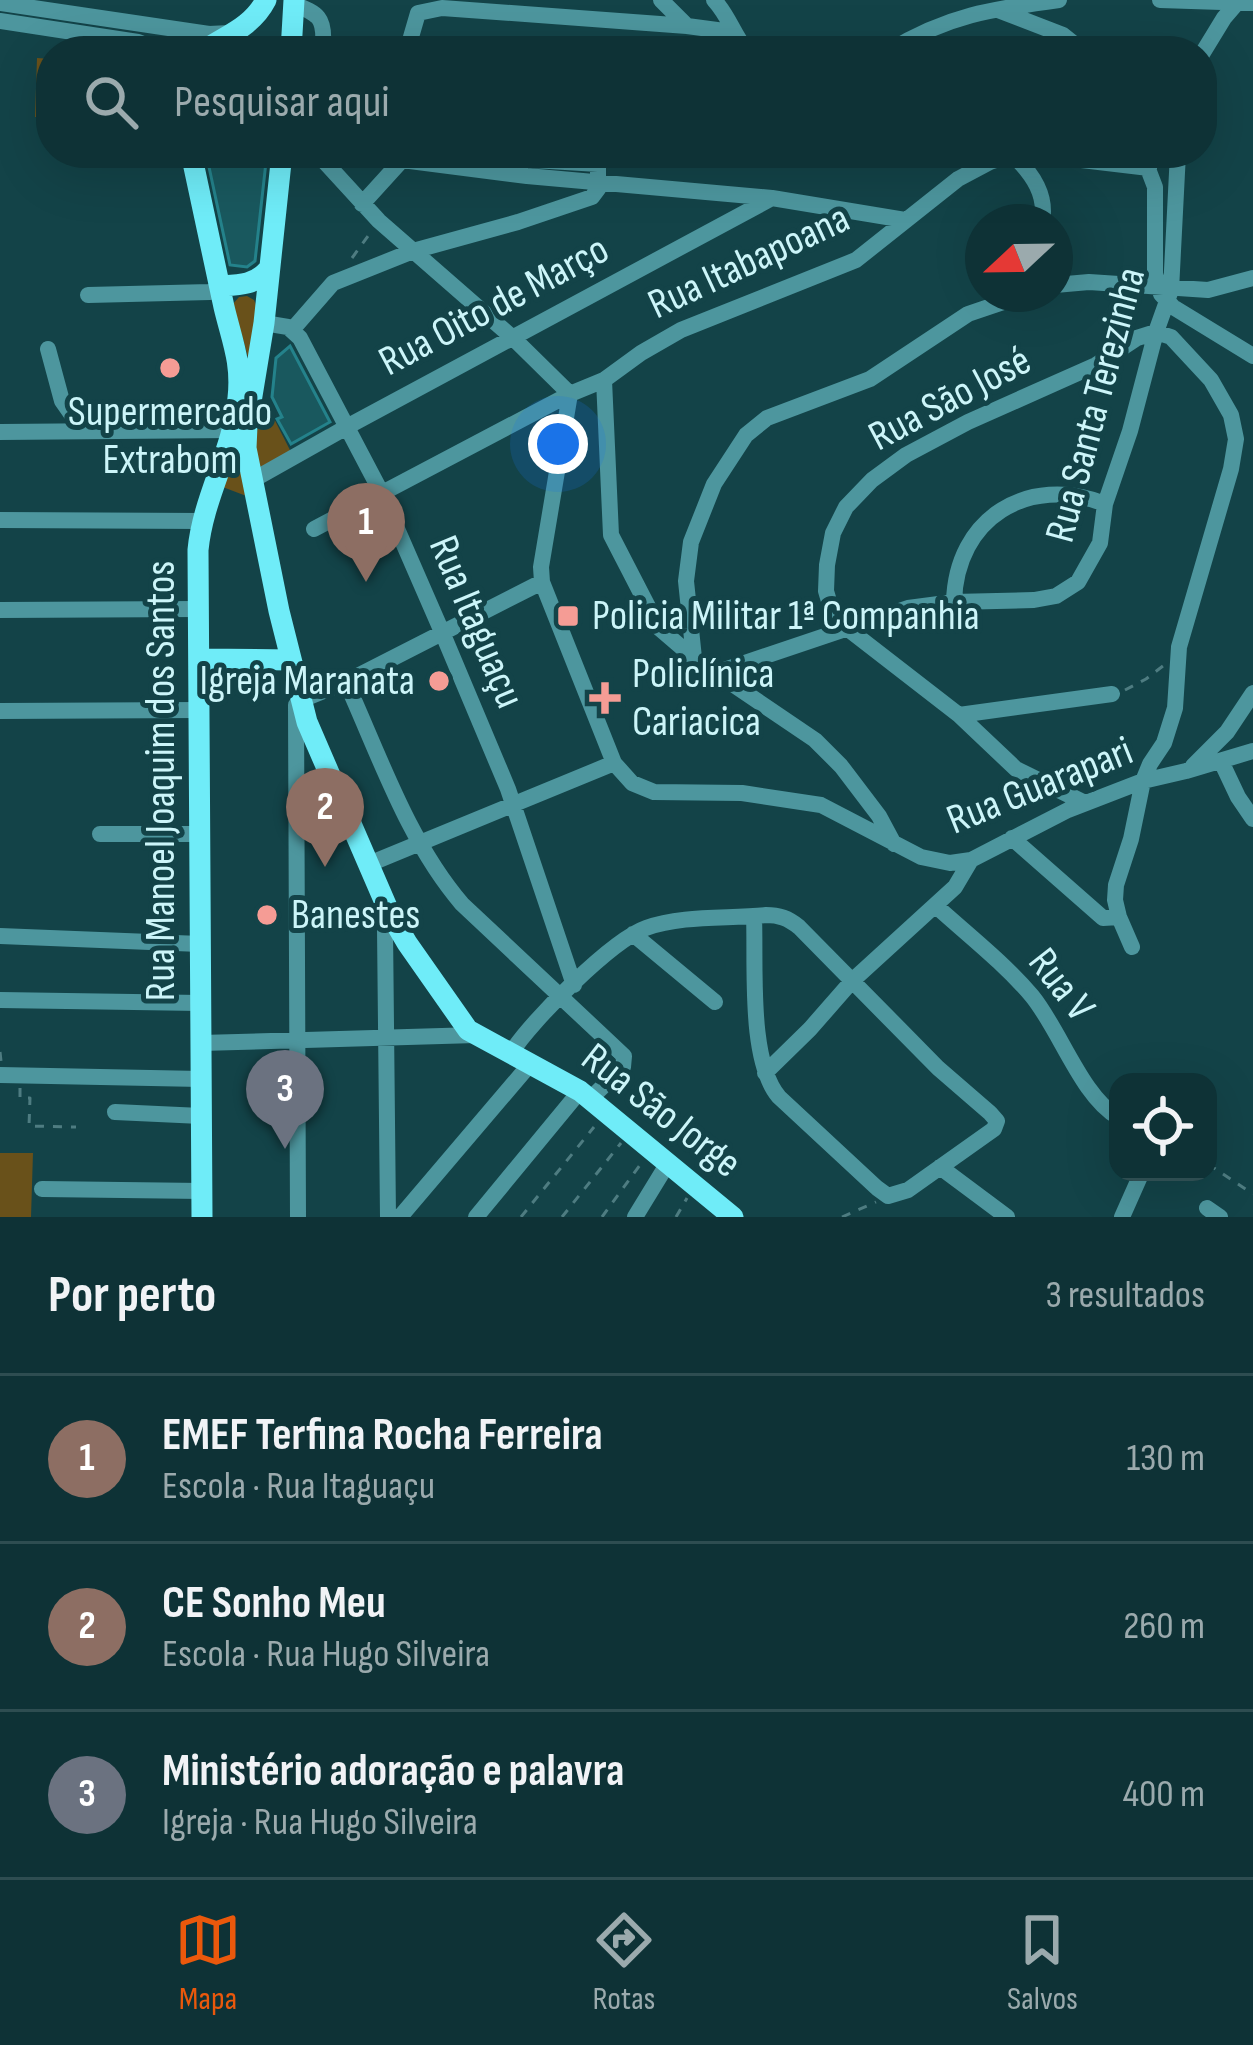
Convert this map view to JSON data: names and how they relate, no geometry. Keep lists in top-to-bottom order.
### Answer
{
  "streets": {
    "main road": ["Rua Manoel Joaquim dos Santos", "Rua São Jorge"],
    "street": [
      "Rua Itabapoana",
      "Rua Oito de Março",
      "Rua São José",
      "Rua Santa Terezinha",
      "Rua Itaguaçu",
      "Rua Guarapari",
      "Rua V"
    ]
  },
  "crossings": [
    ["Rua Itabapoana", "Rua Itaguaçu"],
    ["Rua Oito de Março", "Rua Itaguaçu"],
    ["Rua São José", "Rua Santa Terezinha"]
  ],
  "places": {
    "other": ["Supermercado Extrabom", "Igreja Maranata", "Banestes"],
    "transit": ["Policia Militar 1ª Companhia"],
    "health": ["Policlínica Cariacica"]
  },
  "north": "left",
  "page": {
    "search": "Pesquisar aqui",
    "pins": ["1", "2", "3"],
    "heading": ["Por perto", "3 resultados"],
    "list": [
      {
        "mark": "1",
        "name": "EMEF Terfina Rocha Ferreira",
        "note": "Escola · Rua Itaguaçu",
        "value": "130 m"
      },
      {
        "mark": "2",
        "name": "CE Sonho Meu",
        "note": "Escola · Rua Hugo Silveira",
        "value": "260 m"
      },
      {
        "mark": "3",
        "name": "Ministério adoração e palavra",
        "note": "Igreja · Rua Hugo Silveira",
        "value": "400 m"
      }
    ],
    "nav": ["Mapa", "Rotas", "Salvos"]
  }
}
